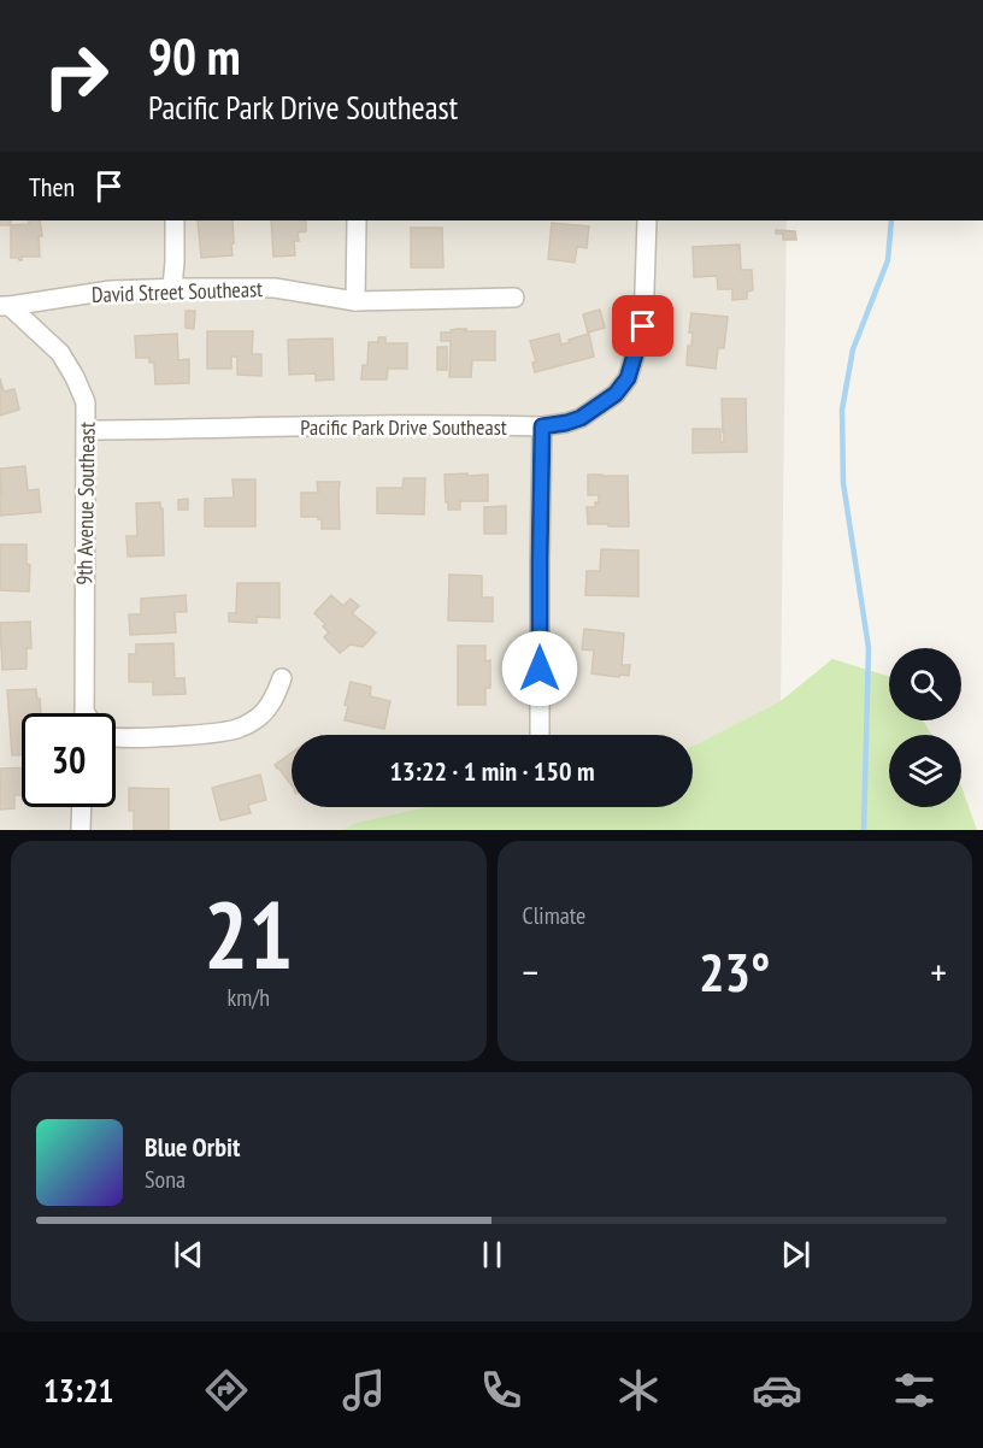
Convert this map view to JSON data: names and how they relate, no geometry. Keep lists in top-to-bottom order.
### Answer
{
  "streets": {
    "street": ["David Street Southeast", "Pacific Park Drive Southeast", "9th Avenue Southeast"]
  },
  "crossings": [
    ["David Street Southeast", "9th Avenue Southeast"],
    ["Pacific Park Drive Southeast", "9th Avenue Southeast"]
  ],
  "page": {
    "turn": ["90 m", "Pacific Park Drive Southeast"],
    "then": "Then",
    "limit": "30",
    "trip": "13:22 · 1 min · 150 m",
    "tile": [
      ["21", "km/h"],
      "Climate"
    ],
    "heat": ["−", "23°", "+"],
    "song": ["Blue Orbit", "Sona"],
    "tabs": "13:21"
  }
}
